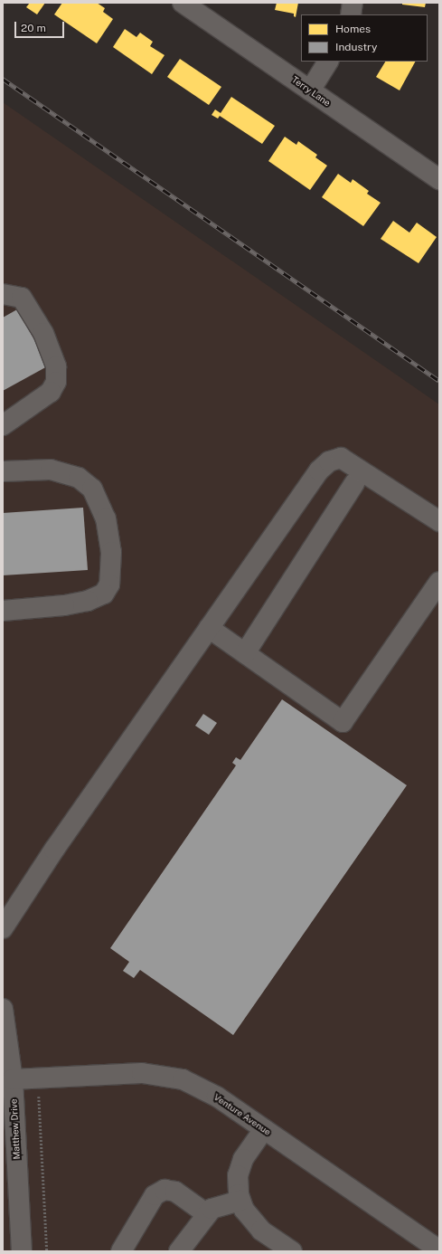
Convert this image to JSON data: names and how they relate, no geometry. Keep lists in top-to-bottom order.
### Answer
{
  "streets": {
    "street": ["Terry Lane", "Venture Avenue", "Matthew Drive"]
  },
  "crossings": [
    ["Venture Avenue", "Matthew Drive"]
  ],
  "legend": ["Homes", "Industry"],
  "scale_bar": "20 m"
}
